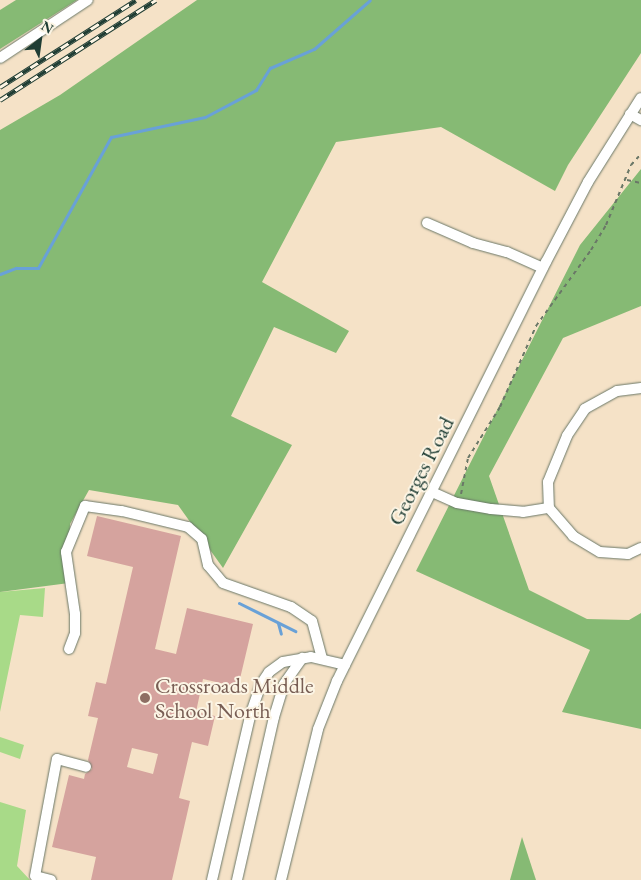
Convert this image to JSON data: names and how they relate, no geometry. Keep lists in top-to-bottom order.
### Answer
{
  "streets": {
    "street": ["Georges Road"]
  },
  "places": ["Crossroads Middle School North"],
  "north": "top right"
}
